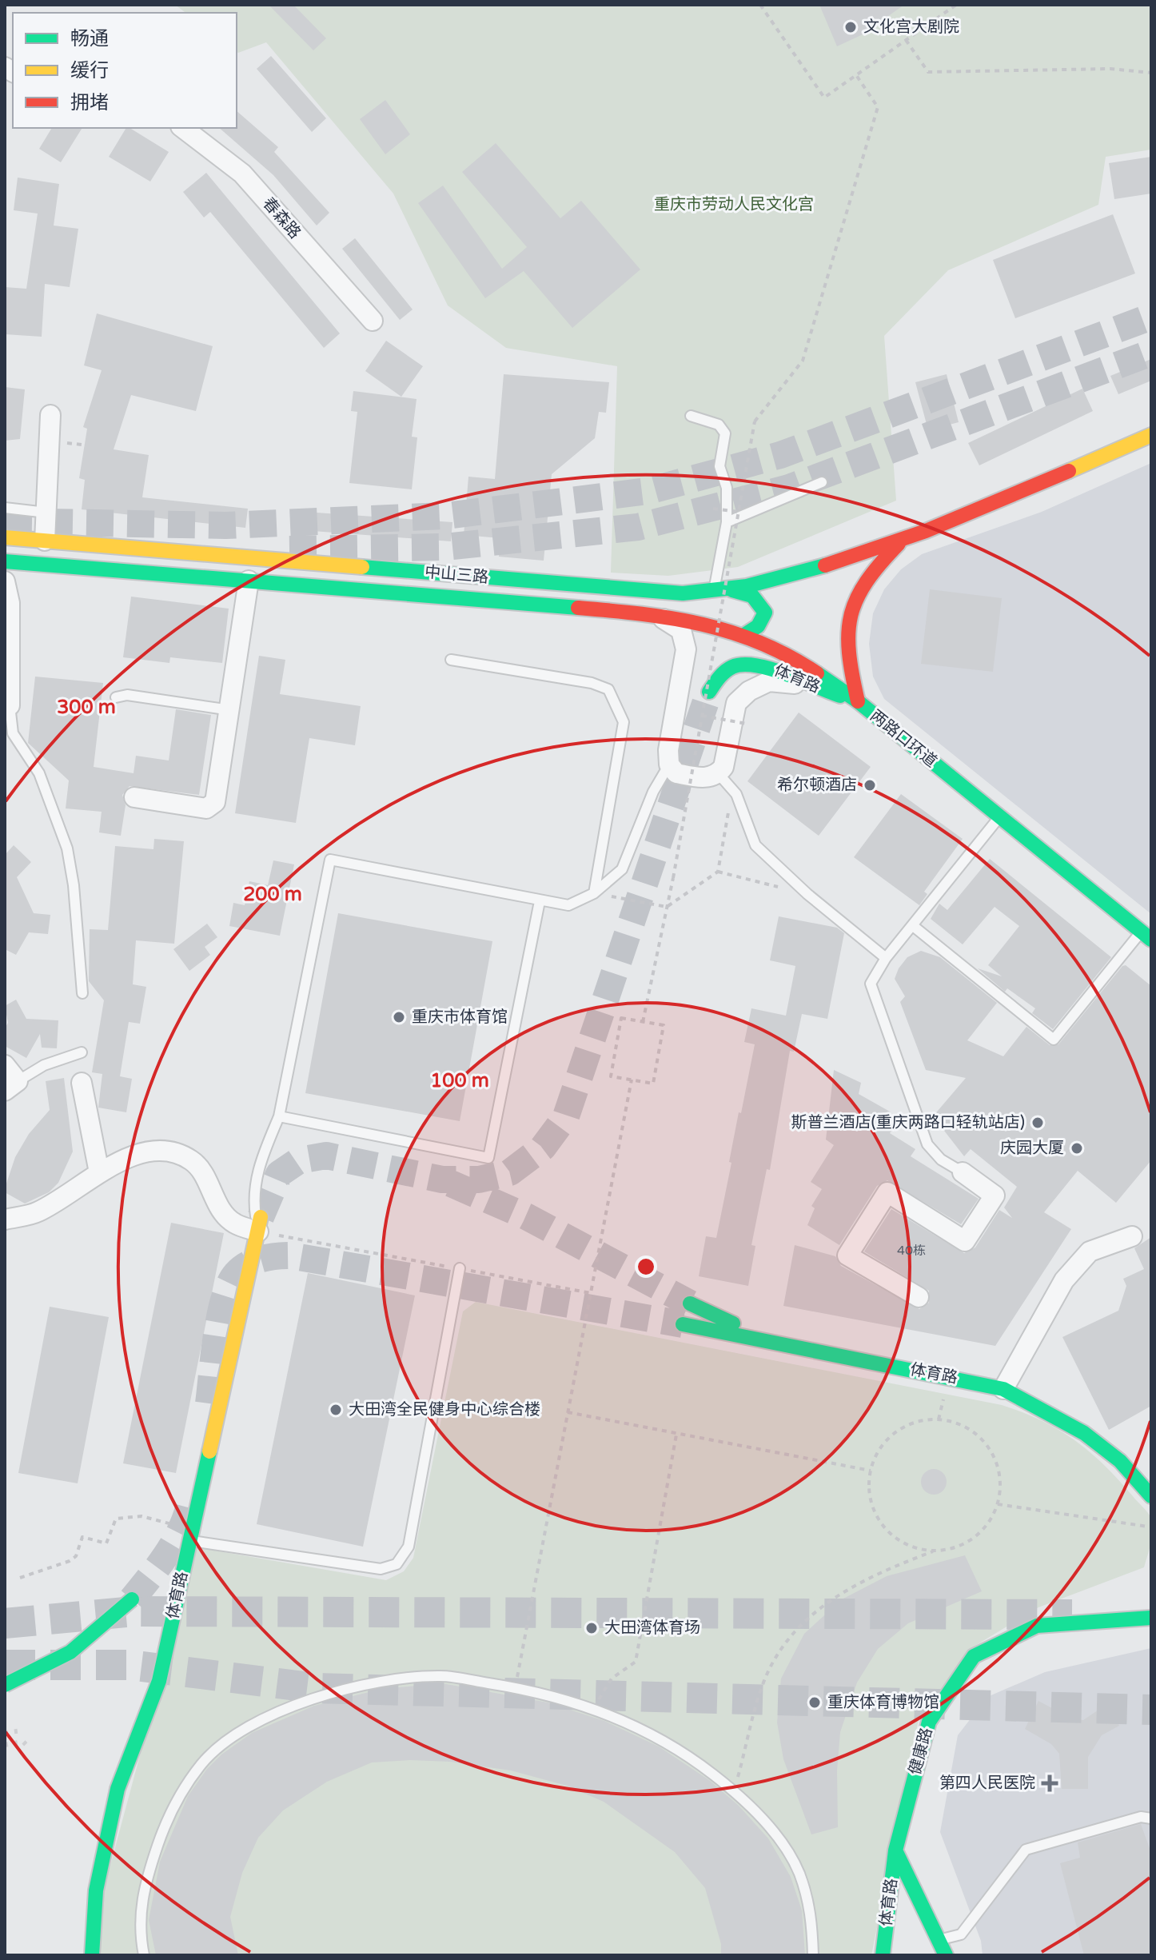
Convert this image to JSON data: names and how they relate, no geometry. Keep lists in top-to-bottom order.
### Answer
{
  "streets": {
    "main road": [
      "中山三路",
      "体育路",
      "两路口环道",
      "健康路"
    ],
    "street": ["春森路"]
  },
  "crossings": [
    ["中山三路", "体育路"],
    ["中山三路", "两路口环道"],
    ["体育路", "两路口环道"],
    ["体育路", "健康路"]
  ],
  "parks": ["重庆市劳动人民文化宫"],
  "places": {
    "other": [
      "文化宫大剧院",
      "希尔顿酒店",
      "重庆市体育馆",
      "斯普兰酒店(重庆两路口轻轨站店)",
      "庆园大厦",
      "大田湾全民健身中心综合楼",
      "大田湾体育场",
      "重庆体育博物馆"
    ],
    "health": ["第四人民医院"]
  },
  "house_numbers": ["40栋"],
  "legend": ["畅通", "缓行", "拥堵"],
  "rings": ["300 m", "200 m", "100 m"]
}
